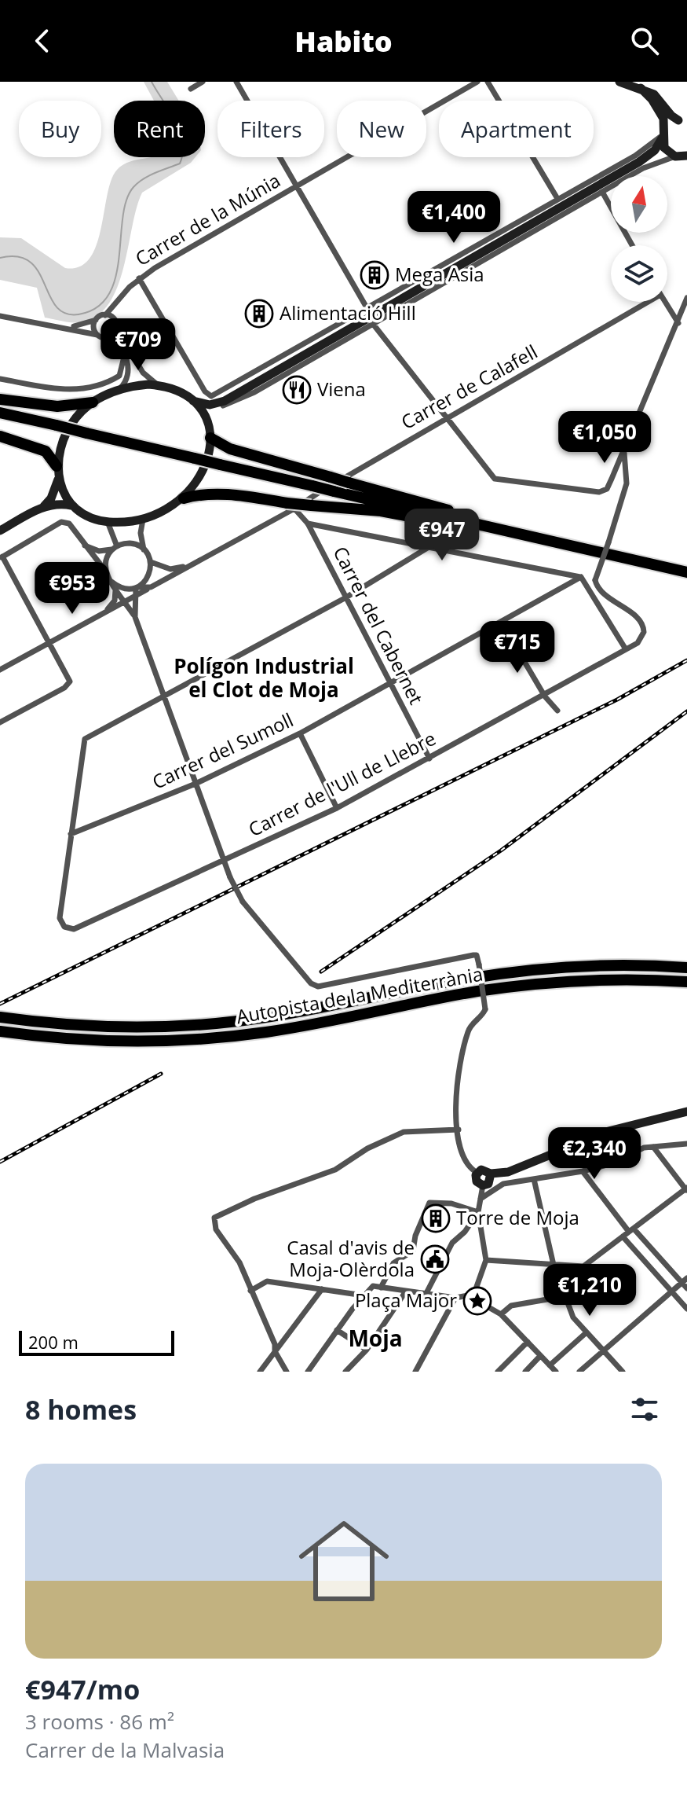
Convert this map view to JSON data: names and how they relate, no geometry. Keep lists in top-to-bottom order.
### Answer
{
  "streets": {
    "highway": ["Autopista de la Mediterrània"],
    "street": [
      "Carrer de la Múnia",
      "Carrer de Calafell",
      "Carrer del Cabernet",
      "Carrer del Sumoll",
      "Carrer de l'Ull de Llebre"
    ]
  },
  "crossings": [
    ["Carrer de Calafell", "Carrer del Cabernet"],
    ["Carrer del Cabernet", "Carrer del Sumoll"],
    ["Carrer del Cabernet", "Carrer de l'Ull de Llebre"],
    ["Carrer del Sumoll", "Carrer de l'Ull de Llebre"]
  ],
  "districts": ["Polígon Industrial el Clot de Moja", "Moja"],
  "places": {
    "building": ["Mega Asia", "Alimentació Hill", "Torre de Moja"],
    "restaurant": ["Viena"],
    "public building": ["Casal d'avis de Moja-Olèrdola"],
    "place": ["Plaça Major"]
  },
  "scale_bar": "200 m",
  "north": "top",
  "page": {
    "header": "Habito",
    "chip": [
      "Buy",
      "Rent",
      "Filters",
      "New",
      "Apartment"
    ],
    "price": [
      "€1,400",
      "€709",
      "€1,050",
      "€947",
      "€953",
      "€715",
      "€2,340",
      "€1,210"
    ],
    "scale": "200 m",
    "heading": "8 homes",
    "list": [
      {
        "name": "€947/mo",
        "note": "3 rooms · 86 m² · Carrer de la Malvasia"
      }
    ]
  }
}
